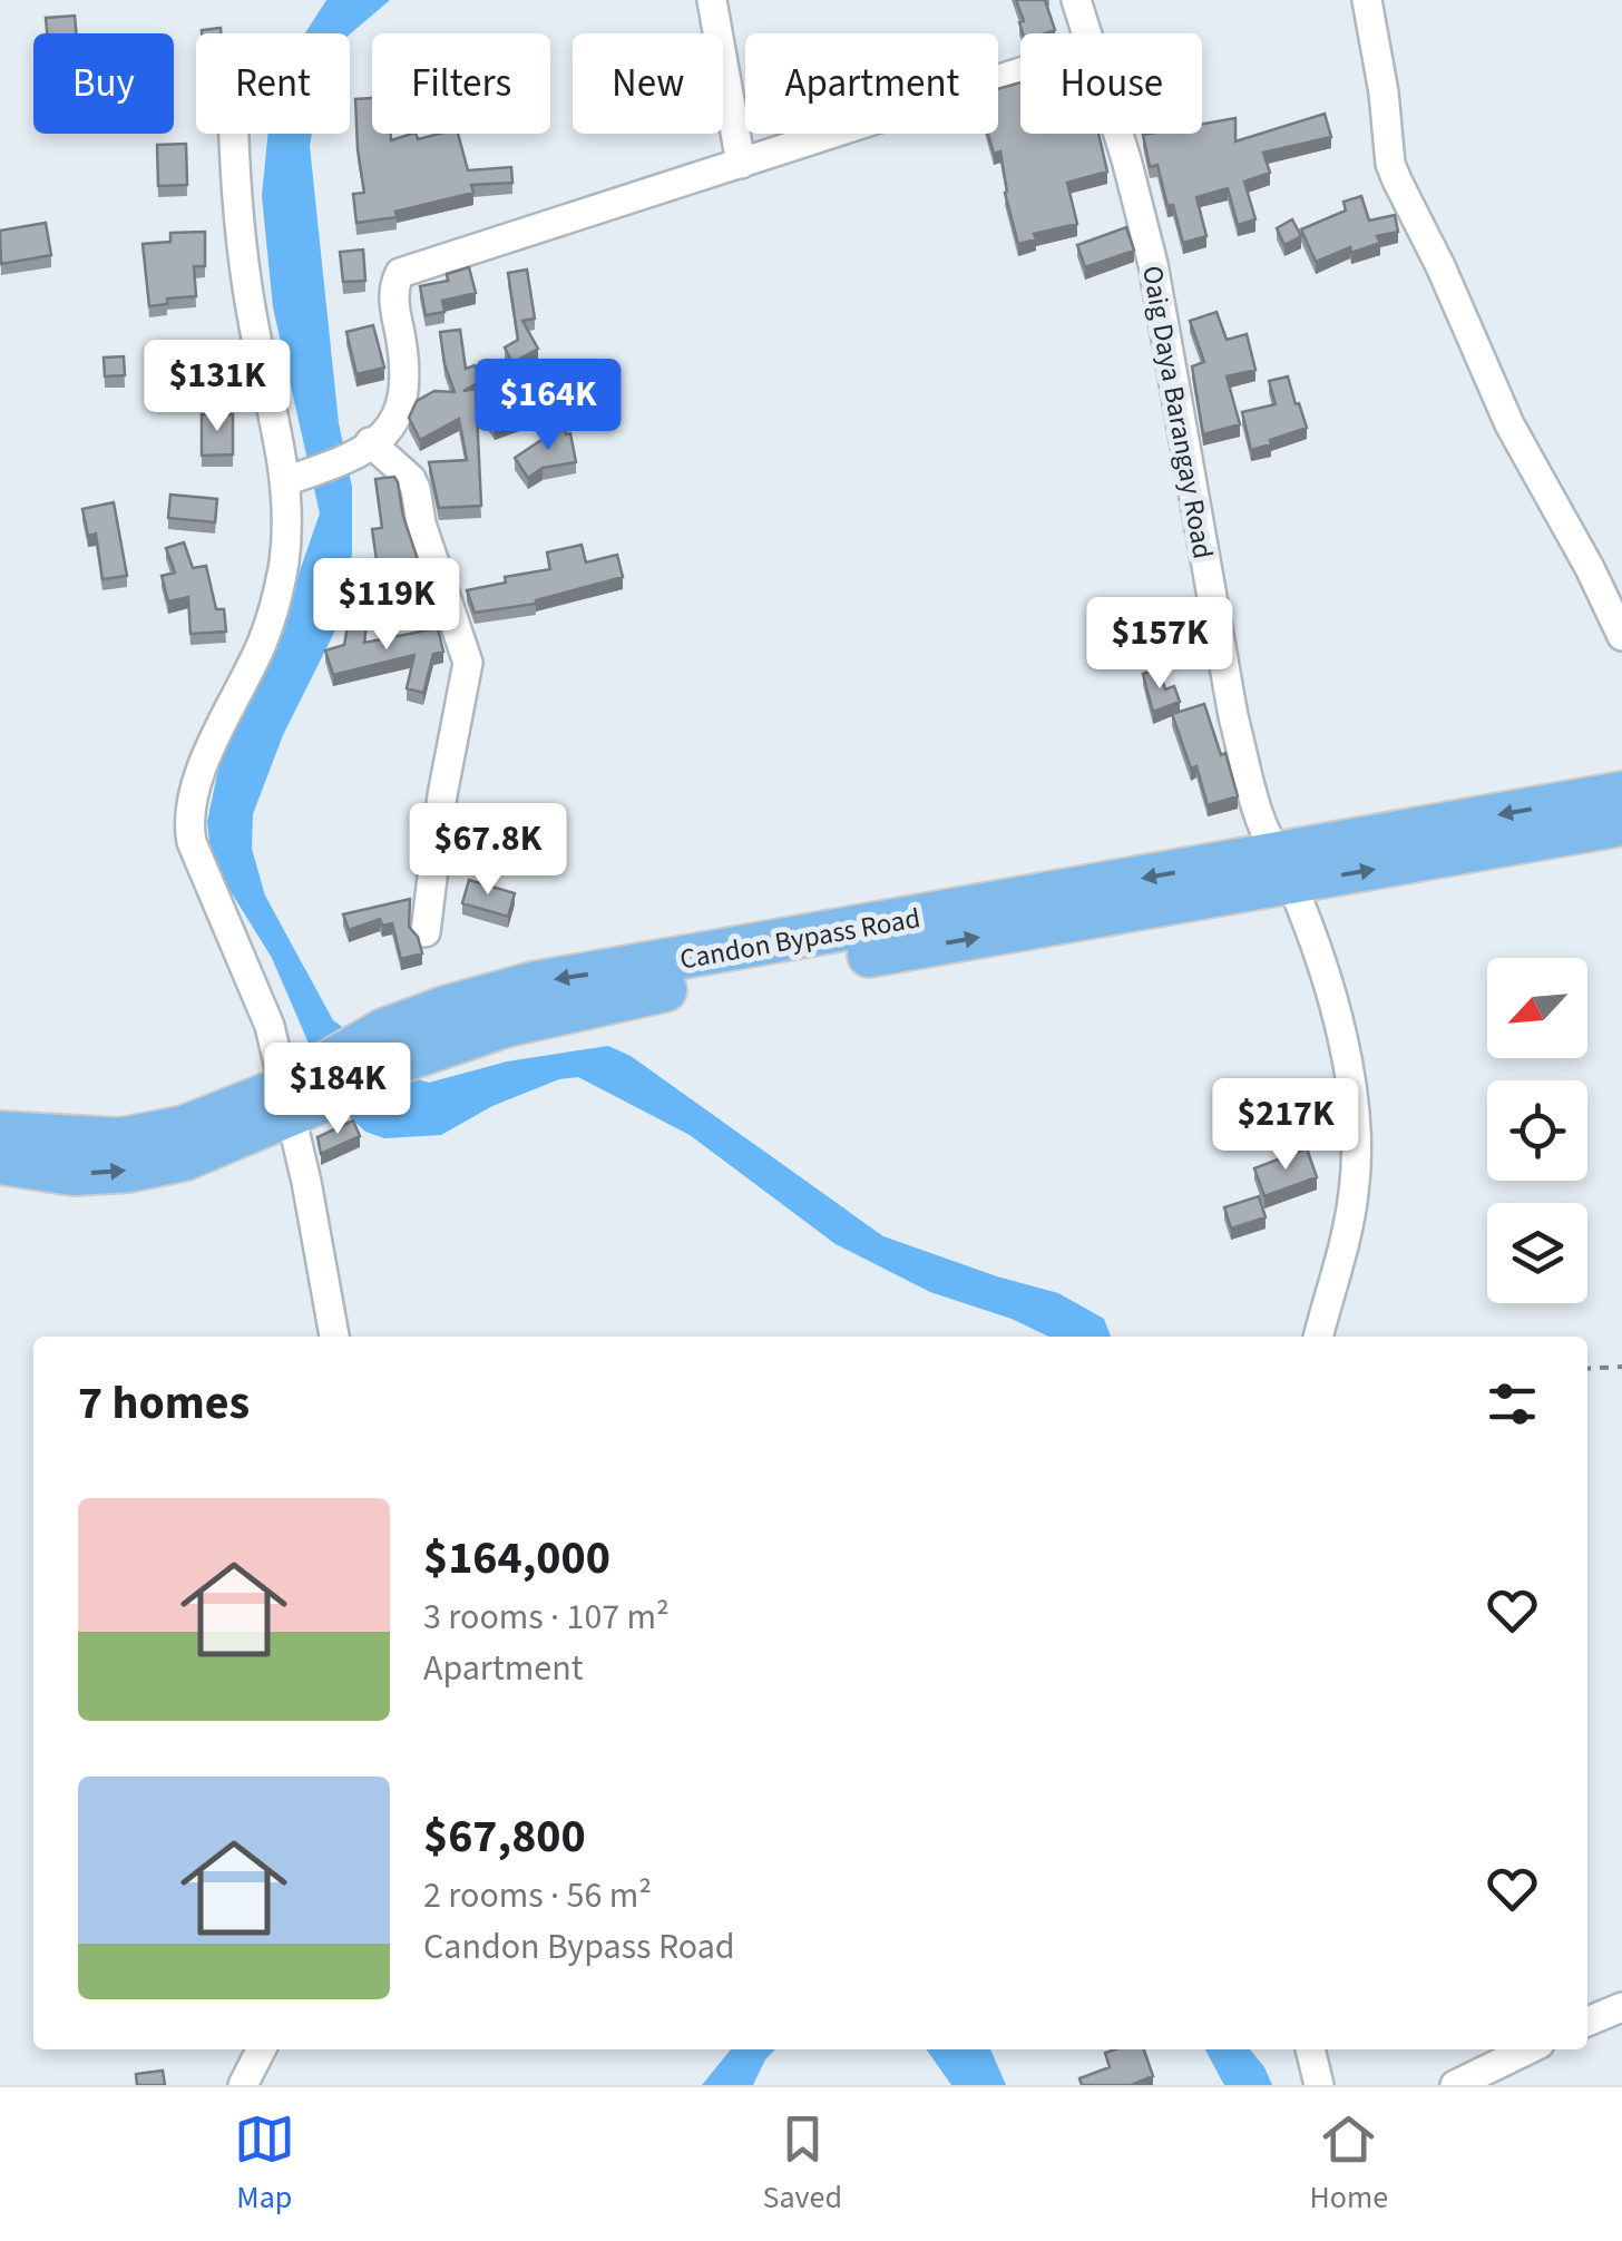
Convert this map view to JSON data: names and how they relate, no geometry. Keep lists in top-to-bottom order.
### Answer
{
  "streets": {
    "highway": ["Candon Bypass Road"],
    "street": ["Oaig Daya Barangay Road"]
  },
  "crossings": [
    ["Oaig Daya Barangay Road", "Candon Bypass Road"]
  ],
  "north": "bottom left",
  "page": {
    "chip": [
      "Buy",
      "Rent",
      "Filters",
      "New",
      "Apartment",
      "House"
    ],
    "price": [
      "$131K",
      "$164K",
      "$119K",
      "$157K",
      "$67.8K",
      "$184K",
      "$217K"
    ],
    "heading": "7 homes",
    "list": [
      {
        "name": "$164,000",
        "note": "3 rooms · 107 m² · Apartment"
      },
      {
        "name": "$67,800",
        "note": "2 rooms · 56 m² · Candon Bypass Road"
      }
    ],
    "tabs": ["Map", "Saved", "Home"]
  }
}
